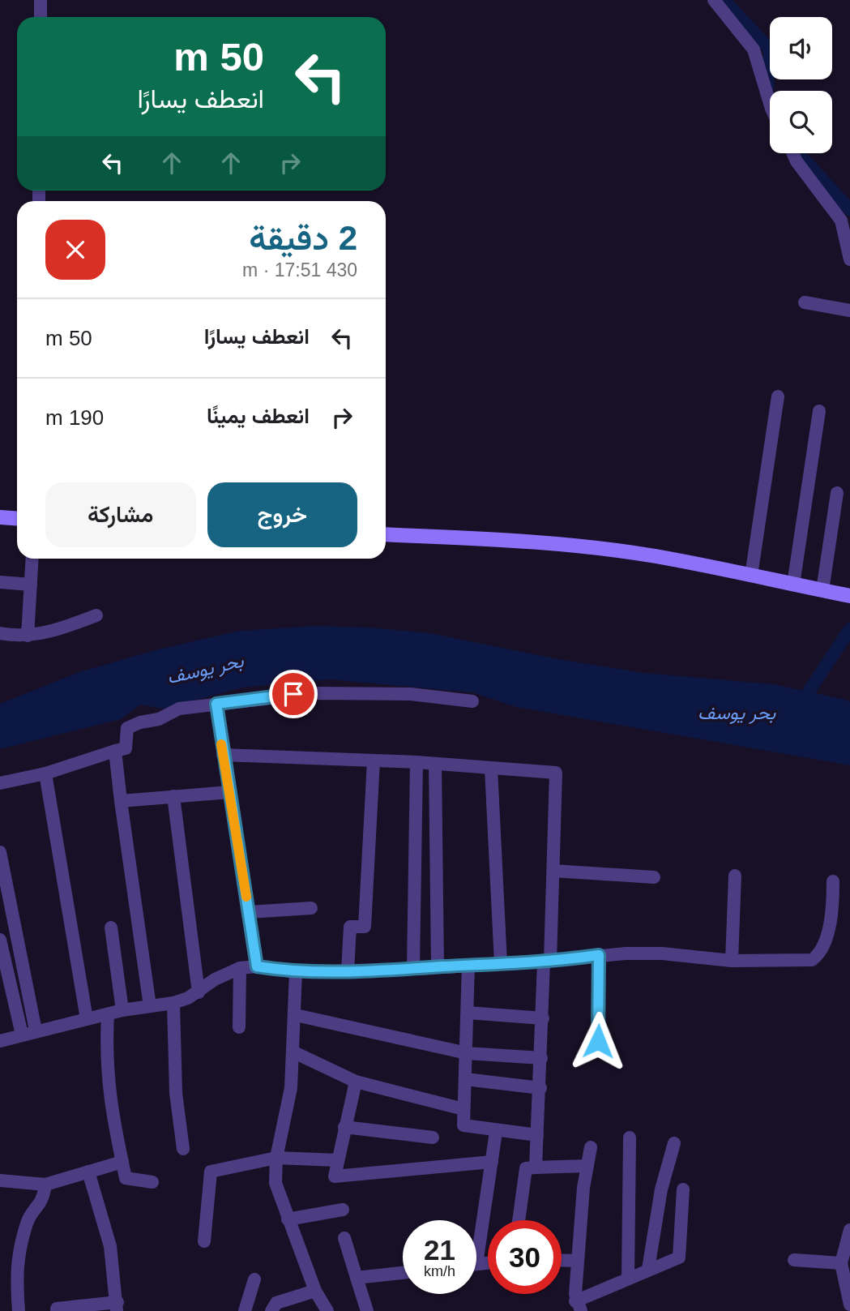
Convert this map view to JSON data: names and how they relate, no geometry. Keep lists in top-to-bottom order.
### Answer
{
  "water": ["بحر يوسف"],
  "page": {
    "turn": ["50 m", "انعطف يسارًا"],
    "heading": ["2 دقيقة", "430 m · 17:51"],
    "list": [
      {
        "name": "انعطف يسارًا",
        "value": "50 m"
      },
      {
        "name": "انعطف يمينًا",
        "value": "190 m"
      }
    ],
    "buttons": ["خروج", "مشاركة"],
    "speed": "21 km/h",
    "limit": "30"
  }
}
